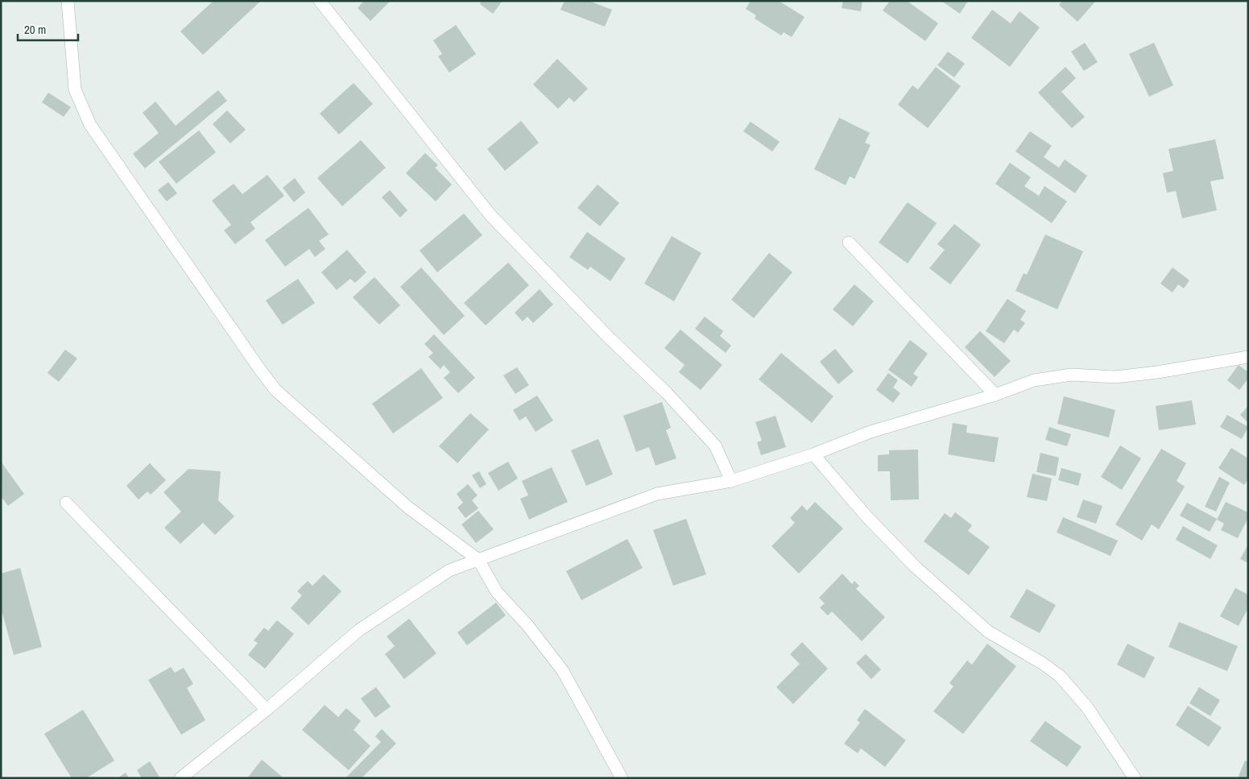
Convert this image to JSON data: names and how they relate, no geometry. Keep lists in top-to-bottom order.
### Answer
{
  "scale_bar": "20 m"
}
